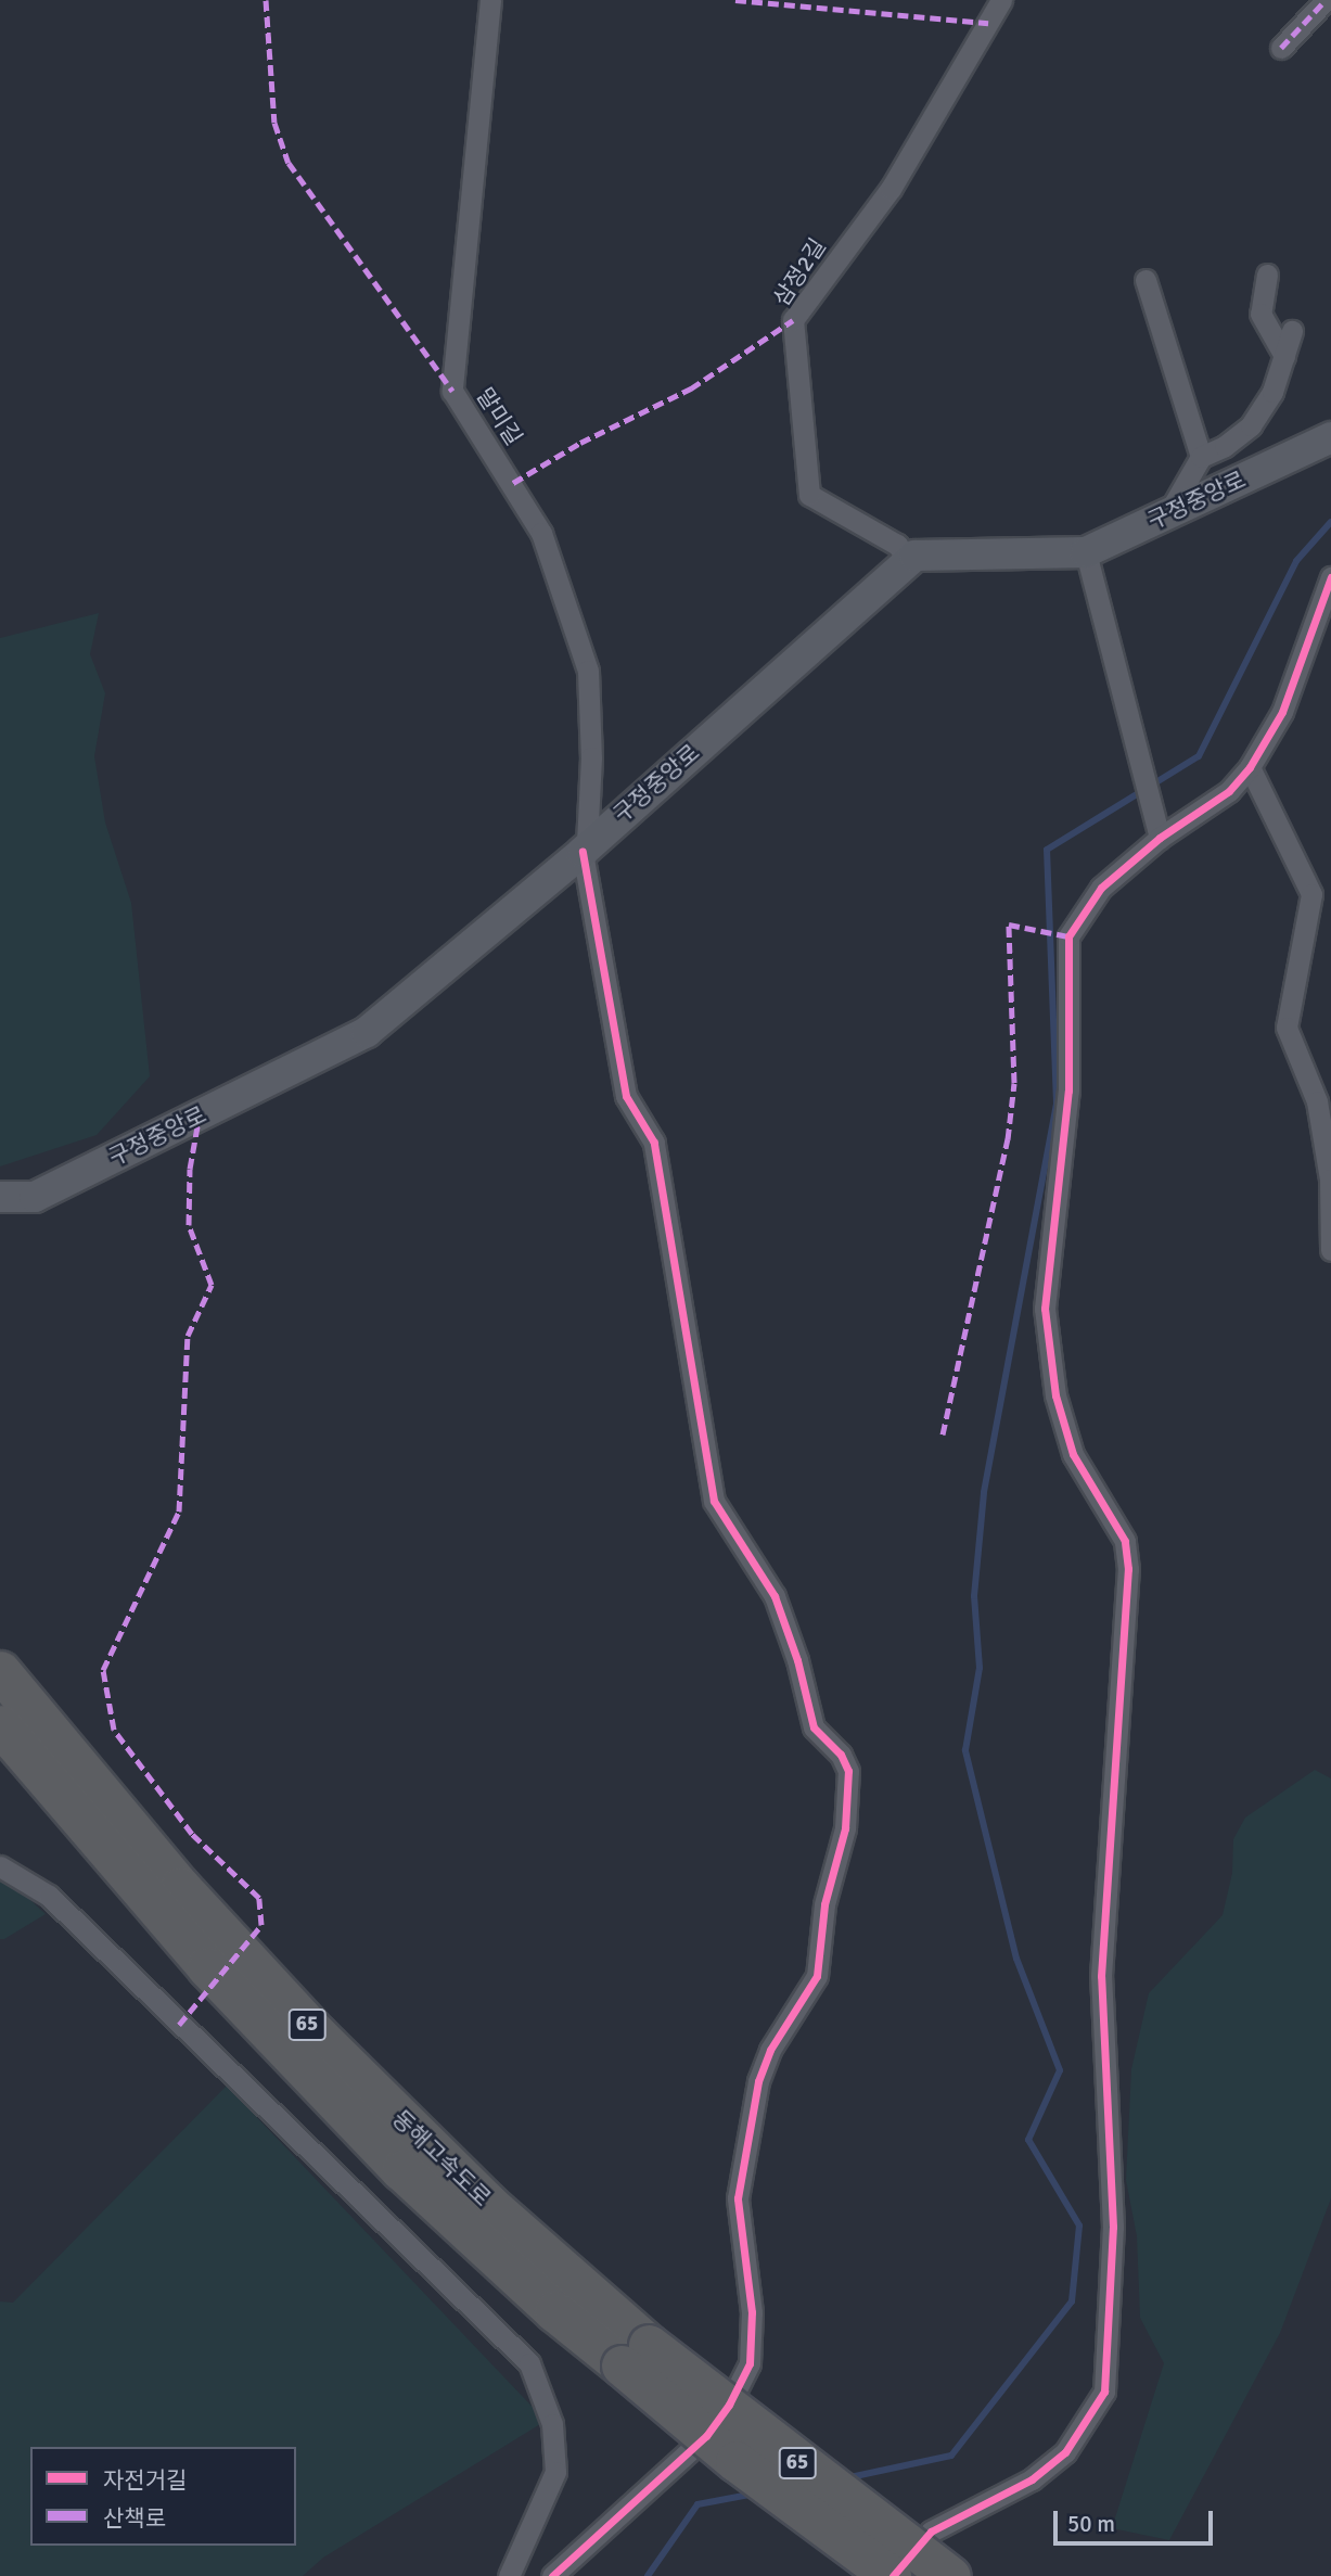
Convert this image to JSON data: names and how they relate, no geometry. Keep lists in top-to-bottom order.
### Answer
{
  "streets": {
    "highway": ["65", "동해고속도로"],
    "street": ["삼정2길", "말미길", "구정중앙로"]
  },
  "crossings": [
    ["삼정2길", "구정중앙로"],
    ["말미길", "구정중앙로"]
  ],
  "legend": ["자전거길", "산책로"],
  "scale_bar": "50 m"
}
